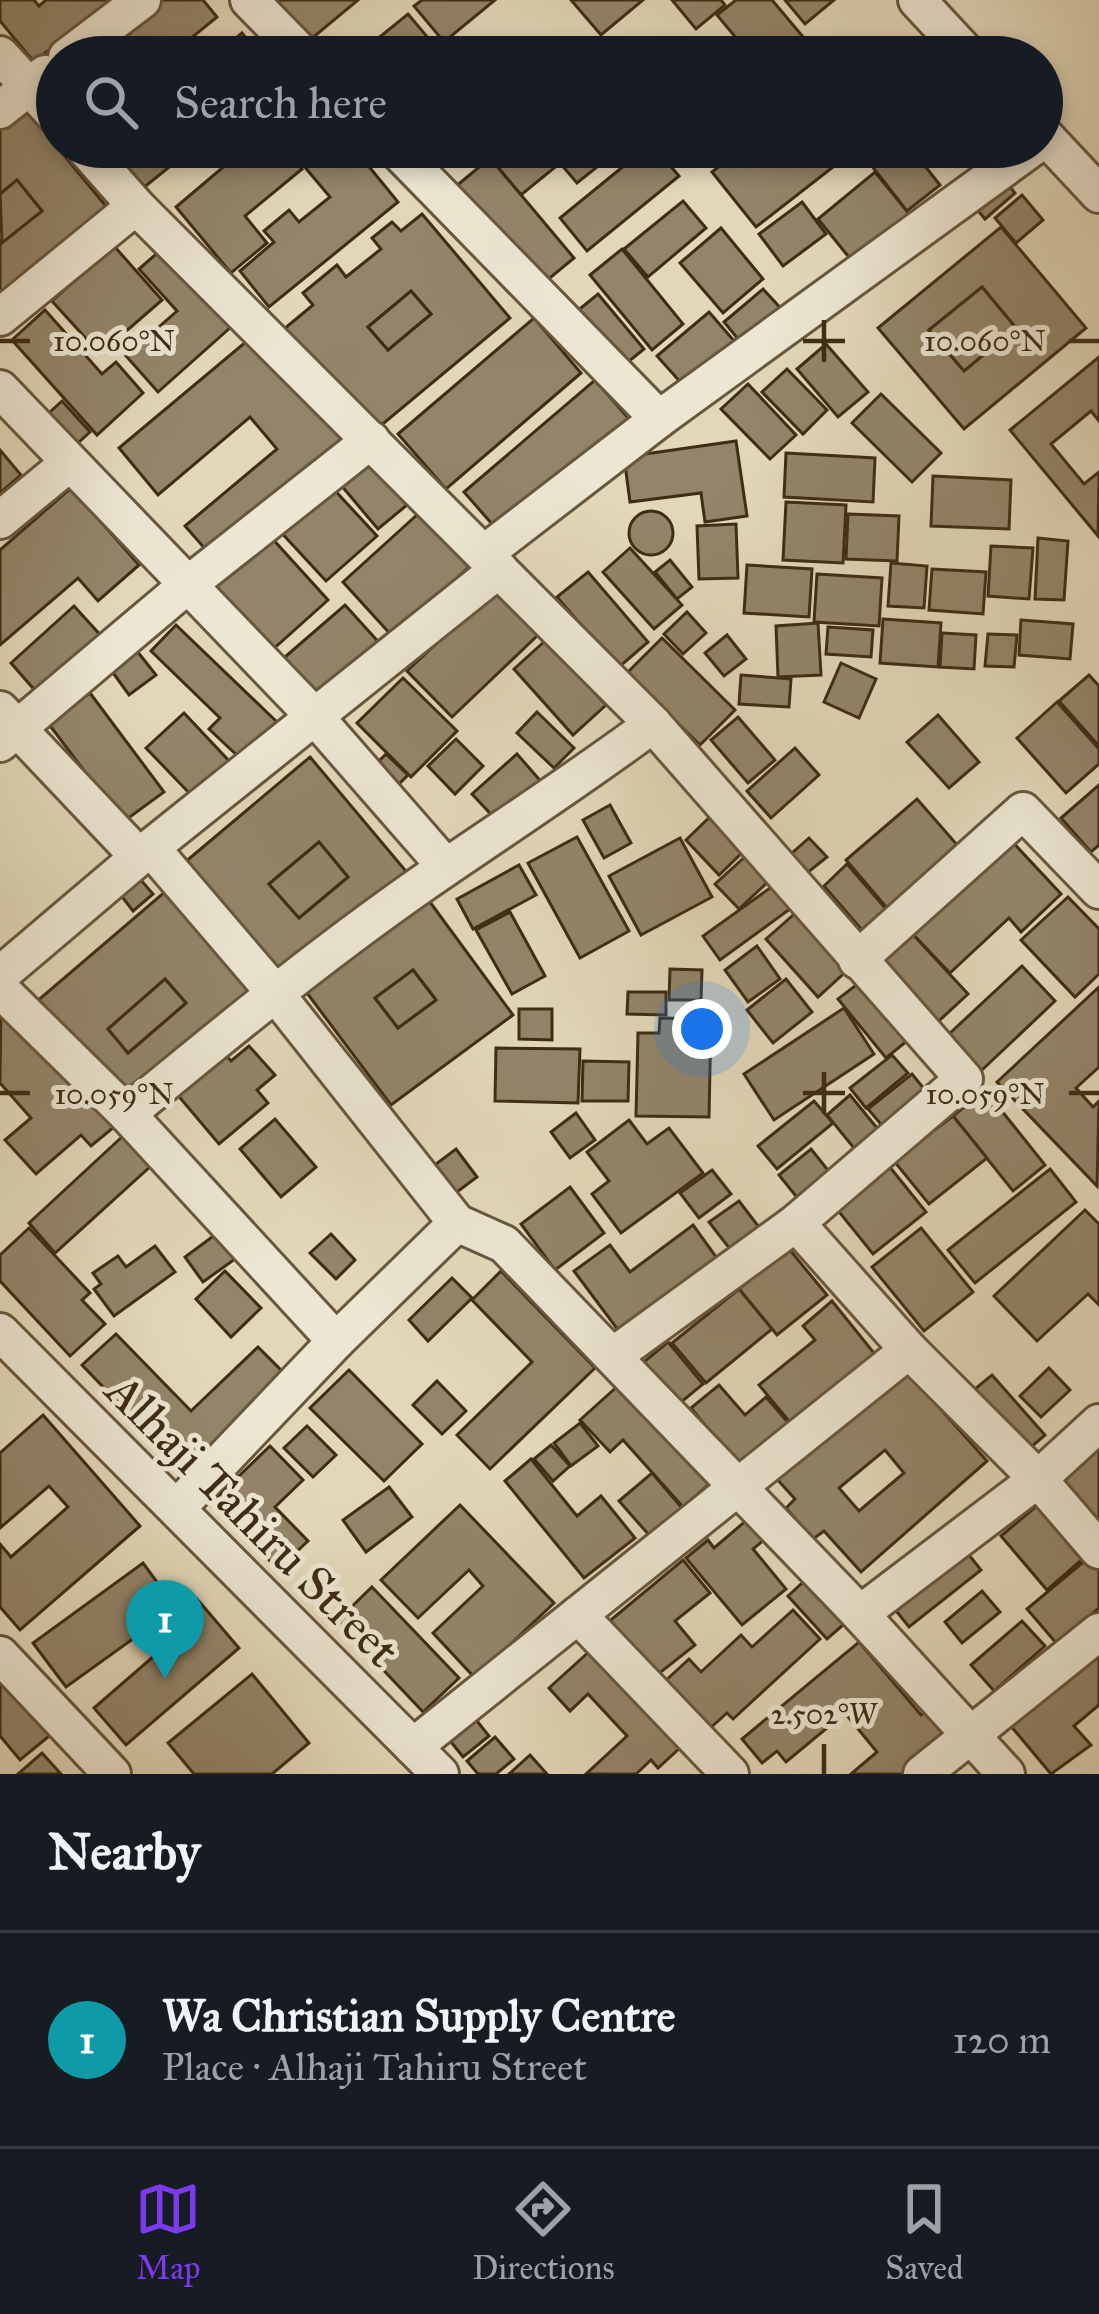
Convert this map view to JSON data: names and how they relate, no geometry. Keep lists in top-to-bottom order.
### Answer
{
  "streets": {
    "street": ["Alhaji Tahiru Street"]
  },
  "page": {
    "search": "Search here",
    "pins": "1",
    "heading": "Nearby",
    "list": [
      {
        "mark": "1",
        "name": "Wa Christian Supply Centre",
        "note": "Place · Alhaji Tahiru Street",
        "value": "120 m"
      }
    ],
    "nav": ["Map", "Directions", "Saved"]
  },
  "coordinates": ["10.060°N", "10.059°N", "2.502°W"]
}
